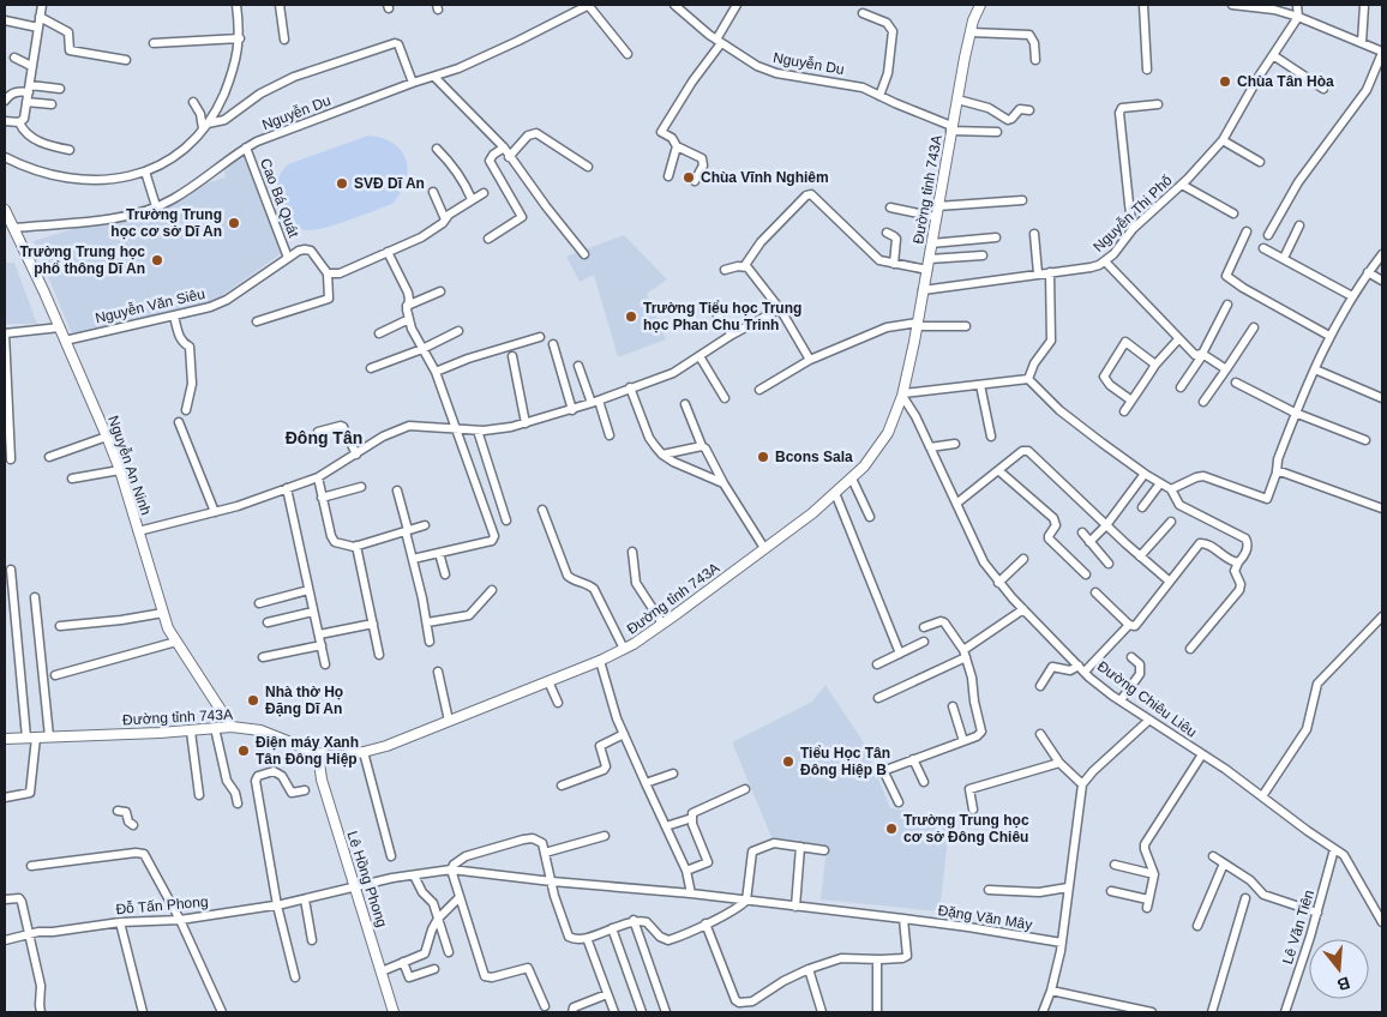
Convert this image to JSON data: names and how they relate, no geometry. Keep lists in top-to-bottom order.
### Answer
{
  "streets": {
    "main road": ["Đường tỉnh 743A", "Nguyễn An Ninh", "Lê Hồng Phong"],
    "street": [
      "Nguyễn Du",
      "Cao Bá Quát",
      "Nguyễn Thị Phố",
      "Nguyễn Văn Siêu",
      "Đường Chiêu Liêu",
      "Đỗ Tấn Phong",
      "Đặng Văn Mây",
      "Lê Văn Tiên"
    ]
  },
  "crossings": [
    ["Nguyễn Du", "Đường tỉnh 743A"],
    ["Nguyễn Du", "Cao Bá Quát"],
    ["Nguyễn Du", "Nguyễn An Ninh"],
    ["Đường tỉnh 743A", "Nguyễn Thị Phố"],
    ["Đường tỉnh 743A", "Nguyễn An Ninh"],
    ["Đường tỉnh 743A", "Đường Chiêu Liêu"],
    ["Đường tỉnh 743A", "Lê Hồng Phong"],
    ["Cao Bá Quát", "Nguyễn Văn Siêu"],
    ["Nguyễn Văn Siêu", "Nguyễn An Ninh"],
    ["Đường Chiêu Liêu", "Lê Văn Tiên"],
    ["Lê Hồng Phong", "Đỗ Tấn Phong"]
  ],
  "districts": ["Đông Tân"],
  "places": [
    "Chùa Tân Hòa",
    "Chùa Vĩnh Nghiêm",
    "SVĐ Dĩ An",
    "Trường Trung học cơ sở Dĩ An",
    "Trường Trung học phổ thông Dĩ An",
    "Trường Tiểu học Trung học Phan Chu Trinh",
    "Bcons Sala",
    "Nhà thờ Họ Đặng Dĩ An",
    "Điện máy Xanh Tân Đông Hiệp",
    "Tiểu Học Tân Đông Hiệp B",
    "Trường Trung học cơ sở Đông Chiêu"
  ],
  "north": "bottom"
}
